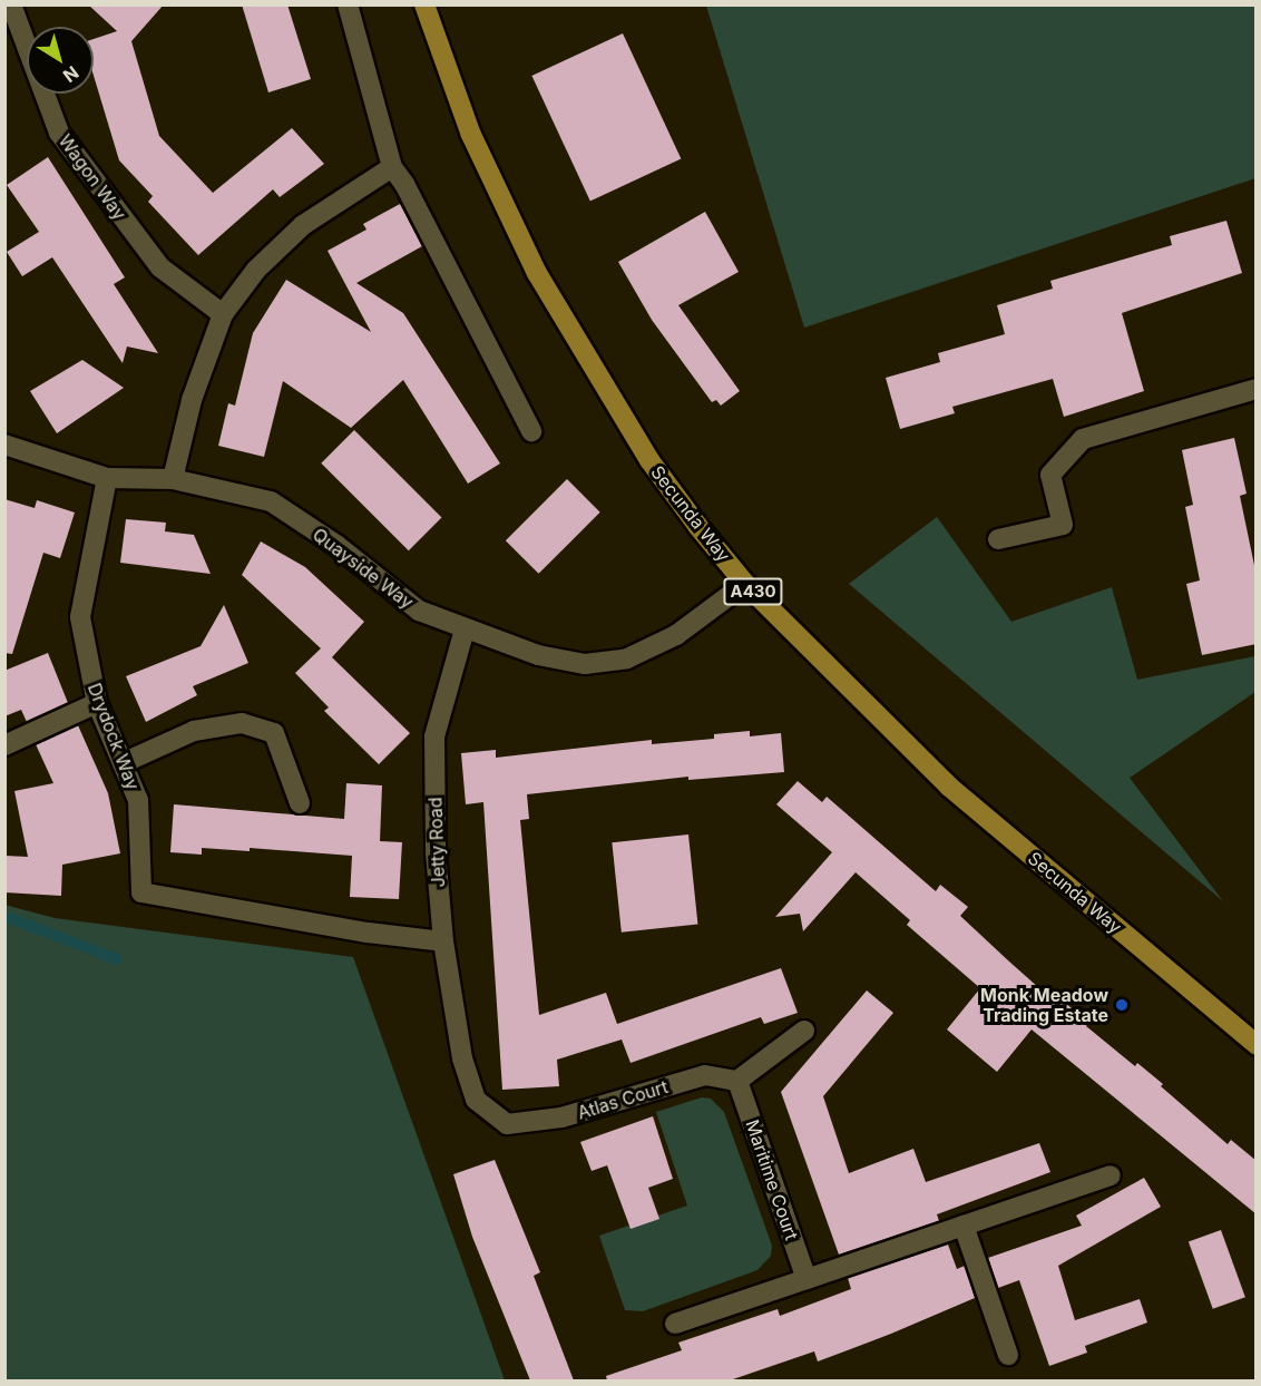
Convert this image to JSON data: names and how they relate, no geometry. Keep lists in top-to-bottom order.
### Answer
{
  "streets": {
    "main road": ["Secunda Way", "A430"],
    "street": [
      "Wagon Way",
      "Quayside Way",
      "Drydock Way",
      "Jetty Road",
      "Atlas Court",
      "Maritime Court"
    ]
  },
  "crossings": [
    ["Secunda Way", "Quayside Way"],
    ["Quayside Way", "Drydock Way"],
    ["Quayside Way", "Jetty Road"],
    ["Drydock Way", "Jetty Road"],
    ["Jetty Road", "Atlas Court"],
    ["Atlas Court", "Maritime Court"]
  ],
  "places": ["Monk Meadow Trading Estate"],
  "north": "bottom right"
}
